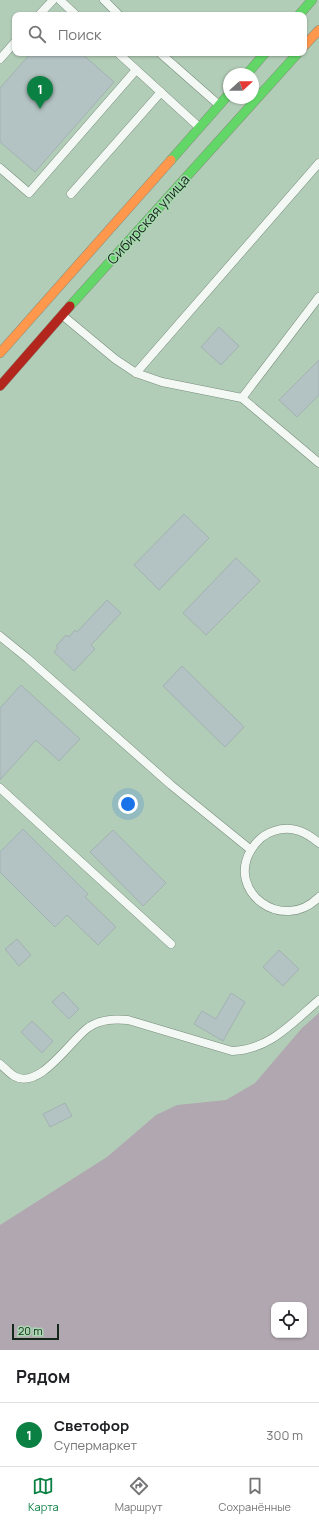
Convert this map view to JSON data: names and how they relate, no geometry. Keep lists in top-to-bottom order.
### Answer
{
  "streets": {
    "main road": ["Сибирская улица"]
  },
  "scale_bar": "20 m",
  "north": "right",
  "page": {
    "search": "Поиск",
    "pins": "1",
    "scale": "20 m",
    "heading": "Рядом",
    "list": [
      {
        "mark": "1",
        "name": "Светофор",
        "note": "Супермаркет",
        "value": "300 m"
      }
    ],
    "nav": ["Карта", "Маршрут", "Сохранённые"]
  }
}
